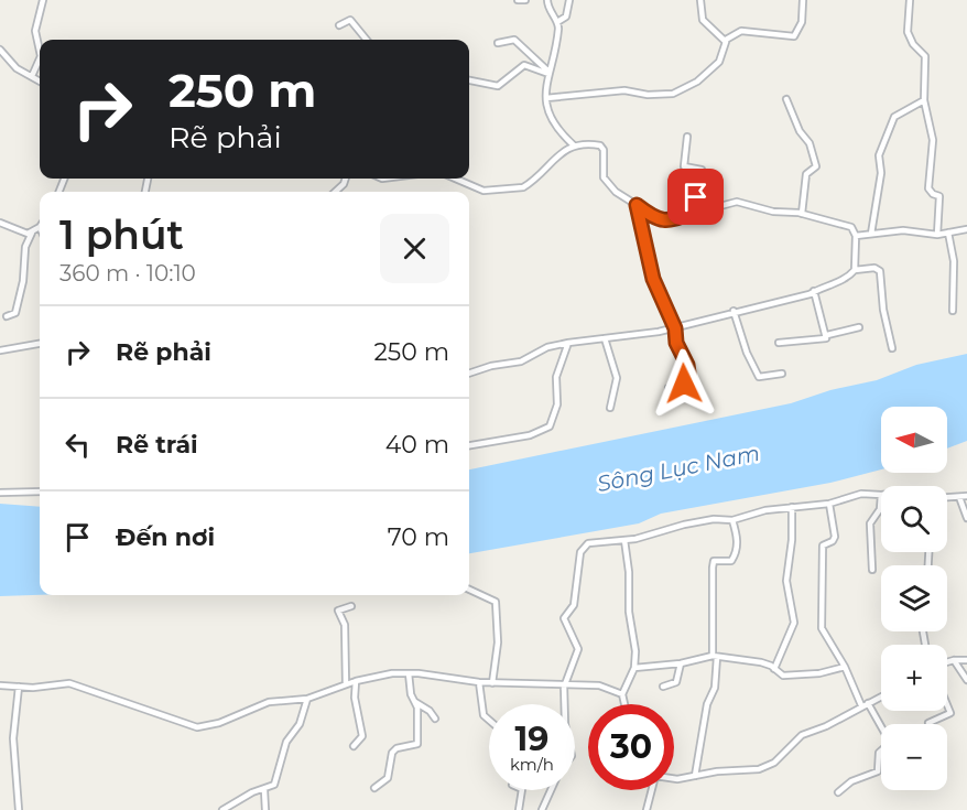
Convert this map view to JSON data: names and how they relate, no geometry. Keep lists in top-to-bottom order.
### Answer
{
  "water": ["Sông Lục Nam"],
  "north": "left",
  "page": {
    "turn": ["250 m", "Rẽ phải"],
    "heading": ["1 phút", "360 m · 10:10"],
    "list": [
      {
        "name": "Rẽ phải",
        "value": "250 m"
      },
      {
        "name": "Rẽ trái",
        "value": "40 m"
      },
      {
        "name": "Đến nơi",
        "value": "70 m"
      }
    ],
    "map_buttons": ["+", "−"],
    "speed": "19 km/h",
    "limit": "30"
  }
}
